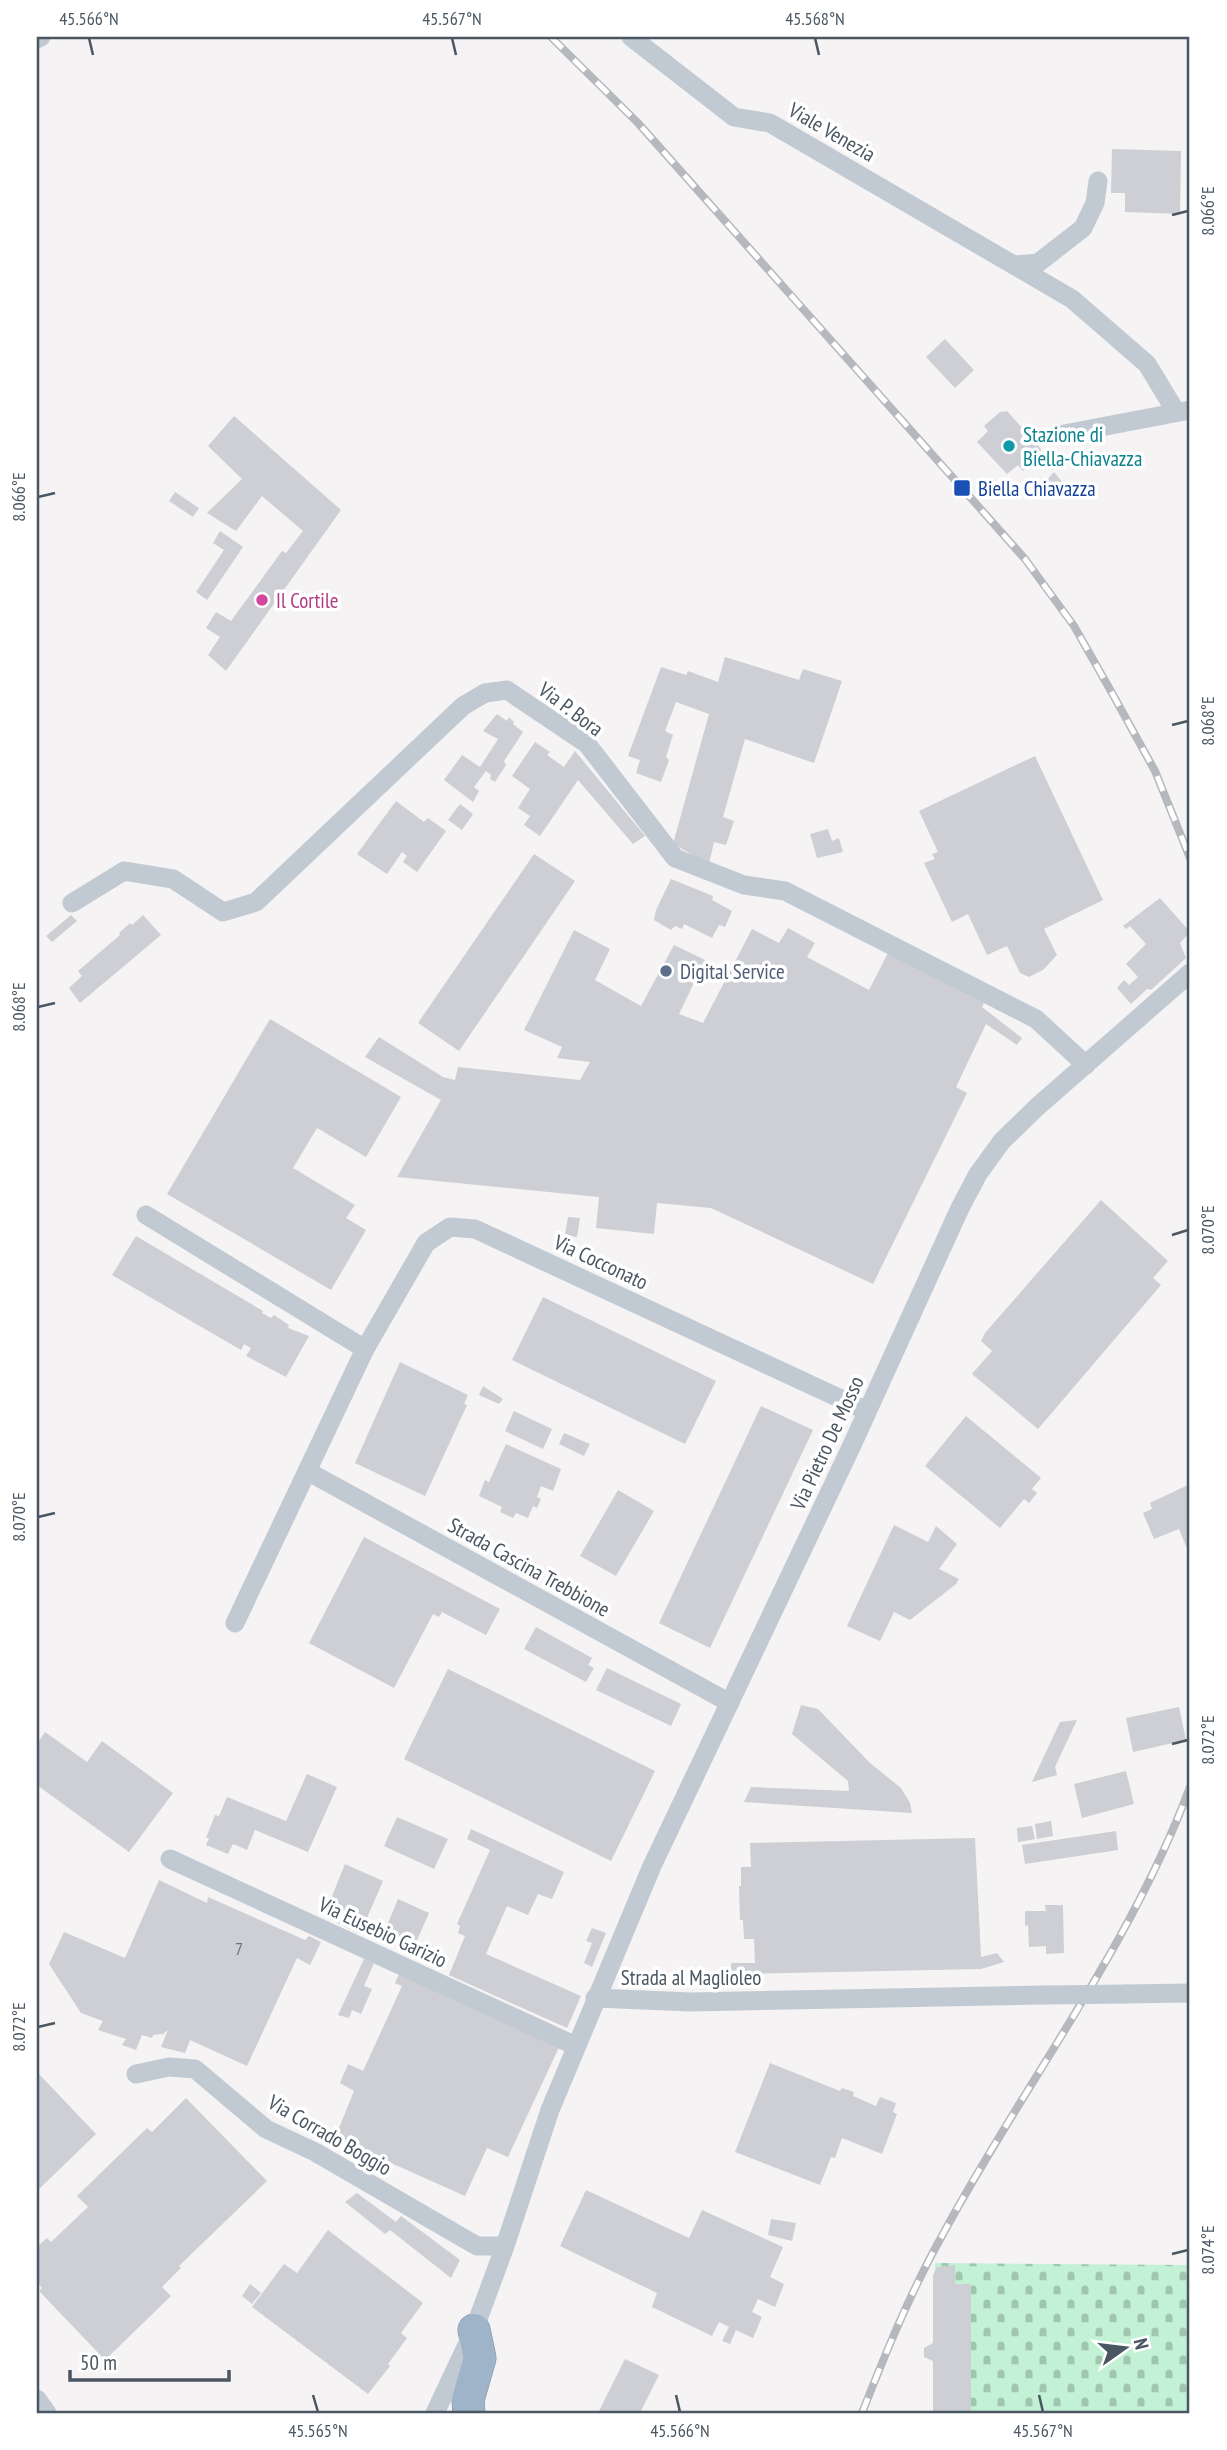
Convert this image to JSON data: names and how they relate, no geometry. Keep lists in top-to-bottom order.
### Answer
{
  "streets": {
    "street": [
      "Viale Venezia",
      "Via P. Bora",
      "Via Cocconato",
      "Via Pietro De Mosso",
      "Strada Cascina Trebbione",
      "Via Eusebio Garizio",
      "Strada al Maglioleo",
      "Via Corrado Boggio"
    ]
  },
  "crossings": [
    ["Via P. Bora", "Via Pietro De Mosso"],
    ["Via Cocconato", "Via Pietro De Mosso"],
    ["Via Pietro De Mosso", "Strada Cascina Trebbione"],
    ["Via Pietro De Mosso", "Strada al Maglioleo"],
    ["Via Eusebio Garizio", "Strada al Maglioleo"],
    ["Strada al Maglioleo", "Via Corrado Boggio"]
  ],
  "places": {
    "other": ["Stazione di Biella-Chiavazza", "Il Cortile", "Digital Service"],
    "transit": ["Biella Chiavazza"]
  },
  "house_numbers": ["7"],
  "scale_bar": "50 m",
  "north": "right",
  "coordinates": [
    "45.566°N",
    "45.567°N",
    "45.568°N",
    "8.066°E",
    "8.068°E",
    "8.070°E",
    "8.072°E",
    "8.074°E",
    "45.565°N"
  ]
}
